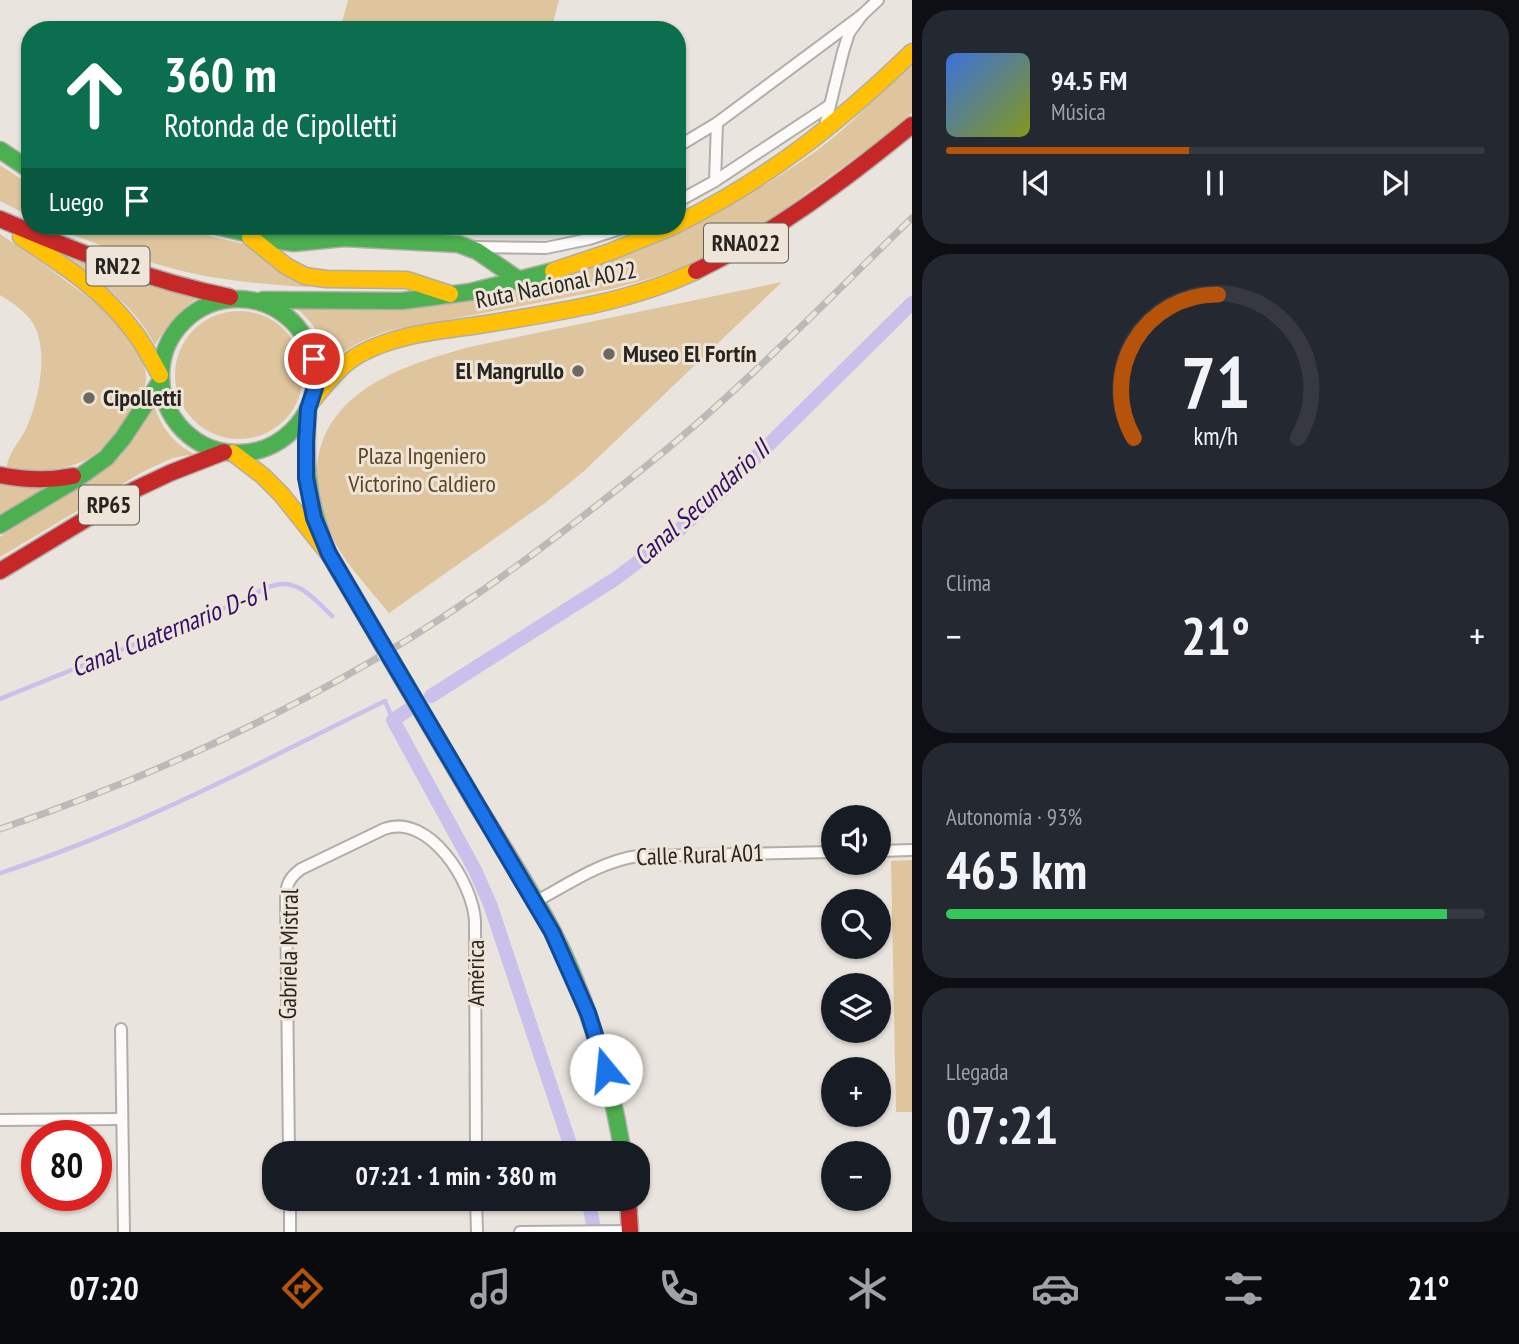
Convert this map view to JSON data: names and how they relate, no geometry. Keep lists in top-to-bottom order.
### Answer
{
  "streets": {
    "main road": [
      "RNA022",
      "RN22",
      "Ruta Nacional A022",
      "RP65"
    ],
    "street": ["Calle Rural A01", "Gabriela Mistral", "América"]
  },
  "crossings": [
    ["RN22", "Ruta Nacional A022"],
    ["RN22", "RP65"],
    ["Ruta Nacional A022", "RP65"],
    ["Gabriela Mistral", "América"]
  ],
  "water": ["Canal Secundario II", "Canal Cuaternario D-6 I"],
  "parks": ["Plaza Ingeniero Victorino Caldiero"],
  "places": ["Museo El Fortín", "El Mangrullo", "Cipolletti"],
  "page": {
    "turn": ["360 m", "Rotonda de Cipolletti"],
    "song": ["94.5 FM", "Música"],
    "then": "Luego",
    "tile": [
      "Clima",
      ["Autonomía · 93%", "465 km"],
      ["Llegada", "07:21"]
    ],
    "heat": ["−", "21°", "+"],
    "map_buttons": ["+", "−"],
    "limit": "80",
    "trip": "07:21 · 1 min · 380 m",
    "tabs": ["07:20", "21°"],
    "gauge": ["71", "km/h"]
  }
}
